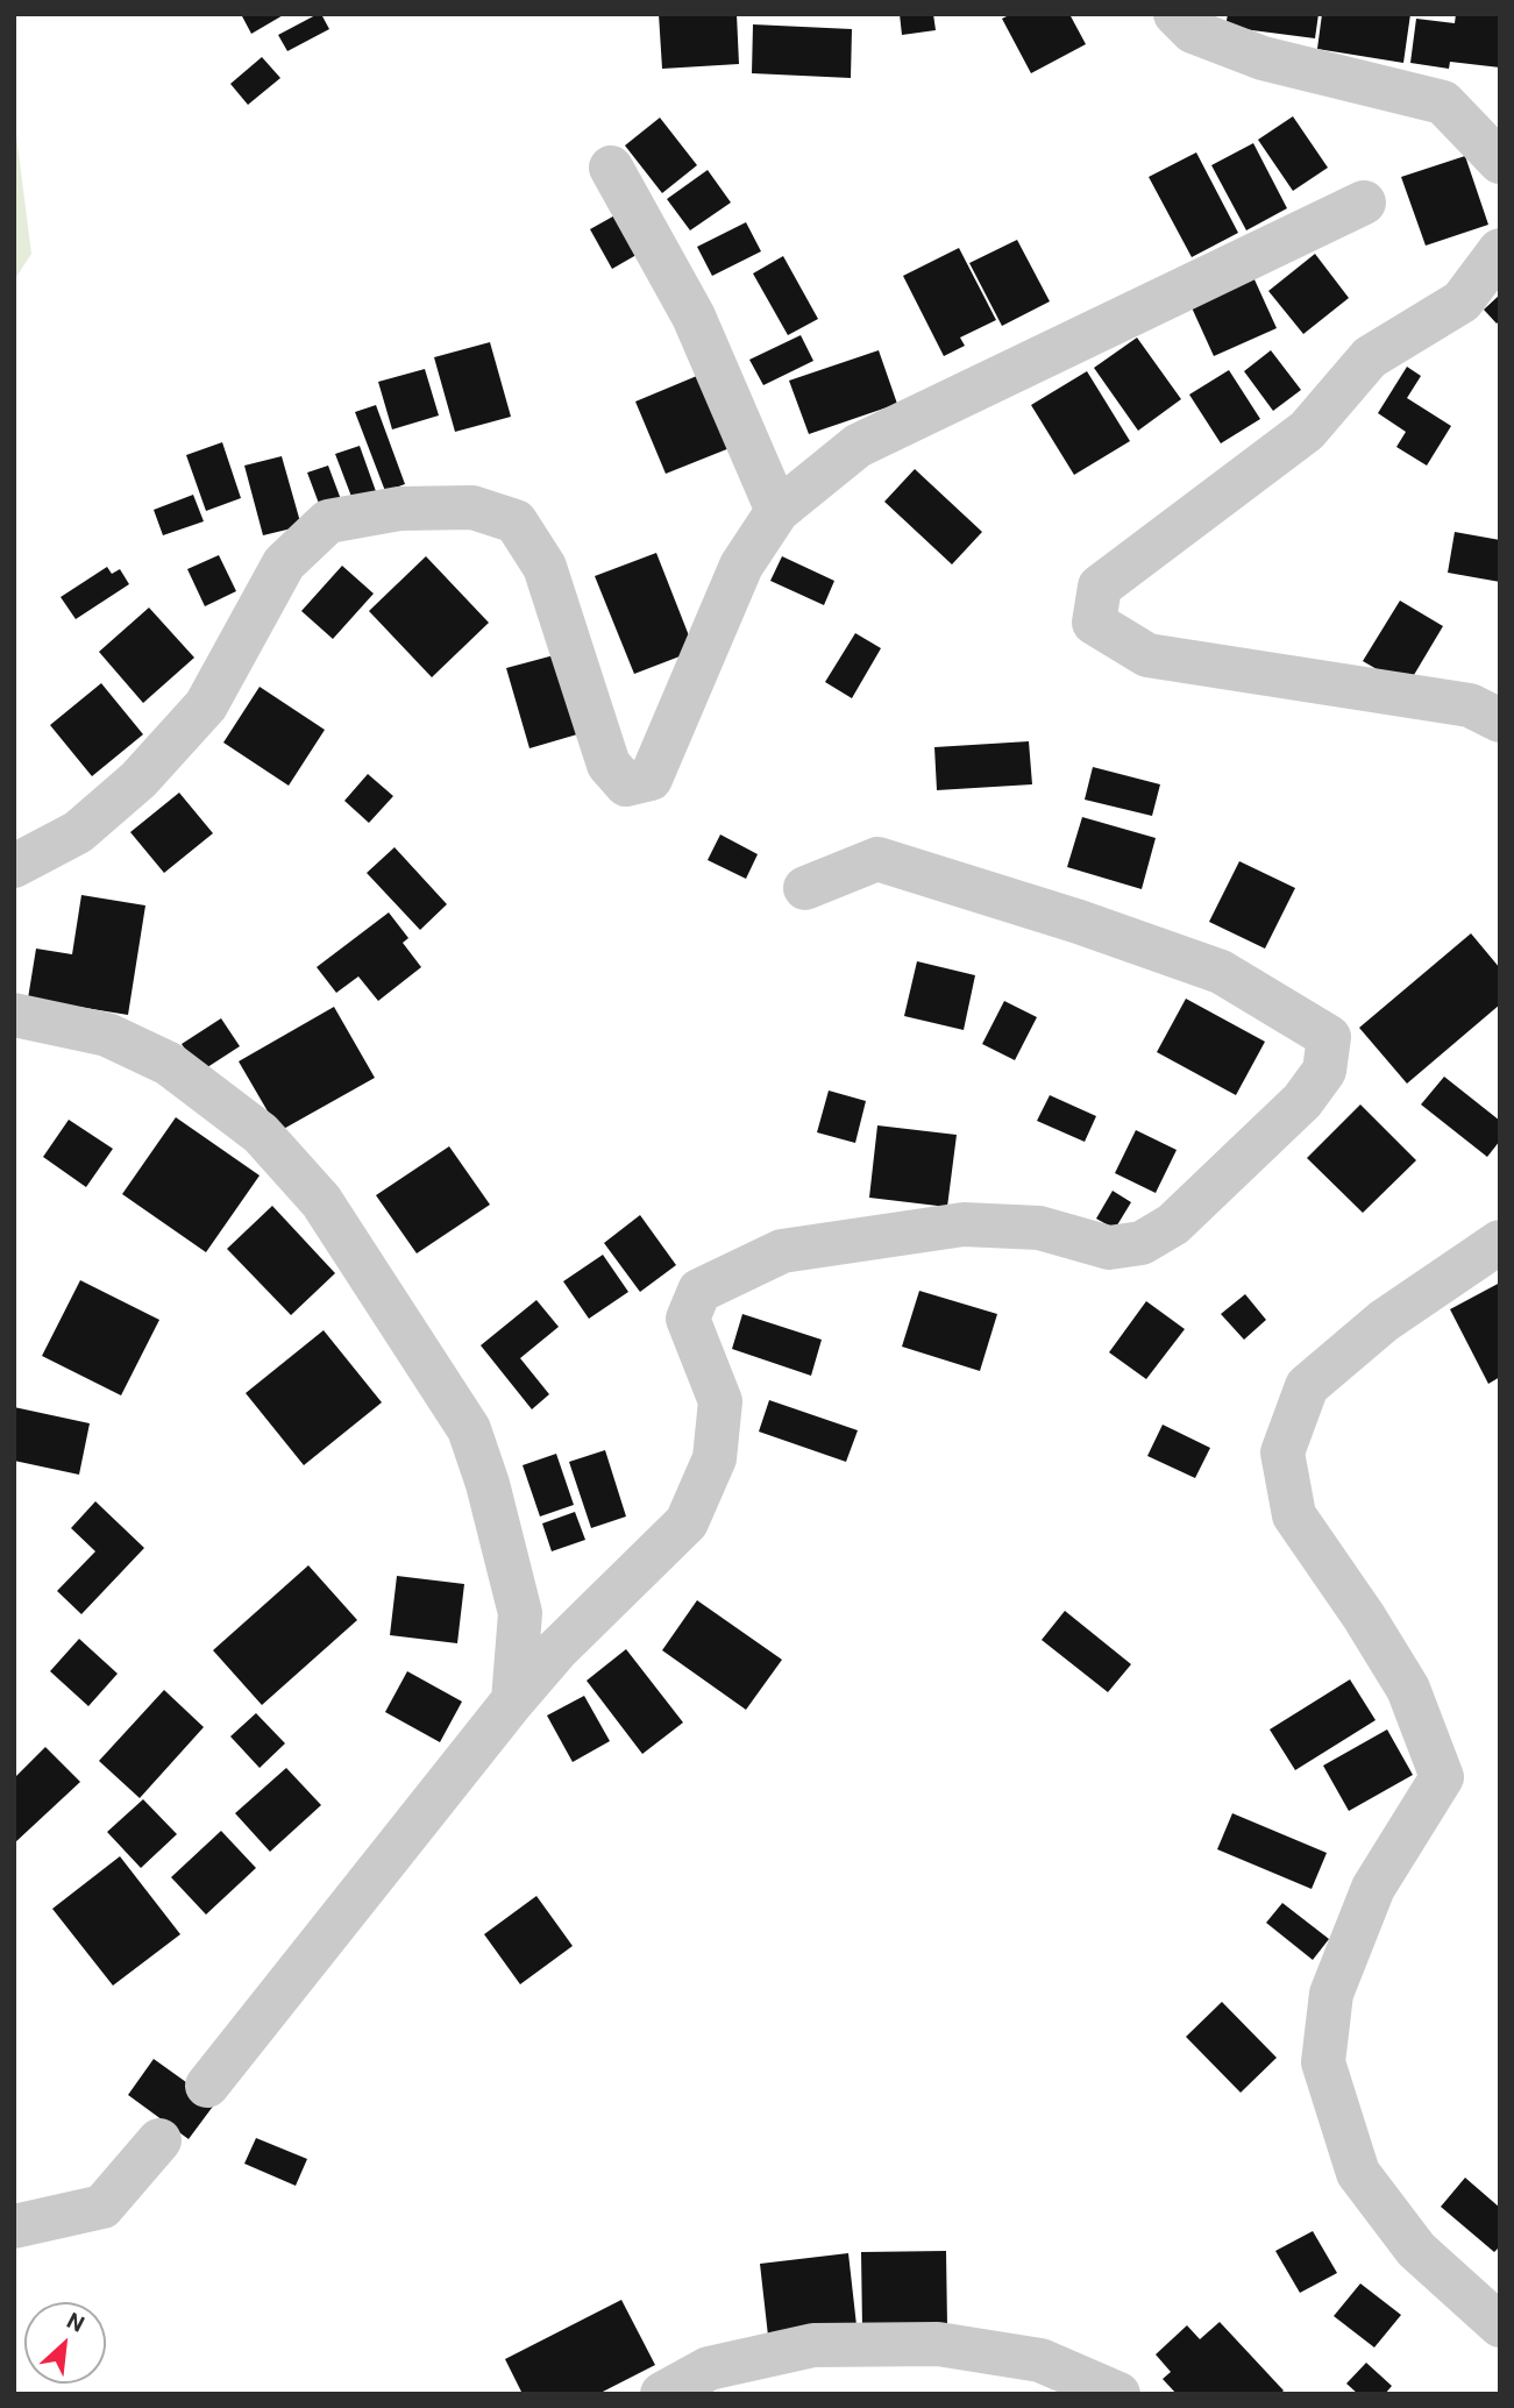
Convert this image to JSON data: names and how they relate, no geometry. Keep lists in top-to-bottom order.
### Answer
{
  "north": "top right"
}
